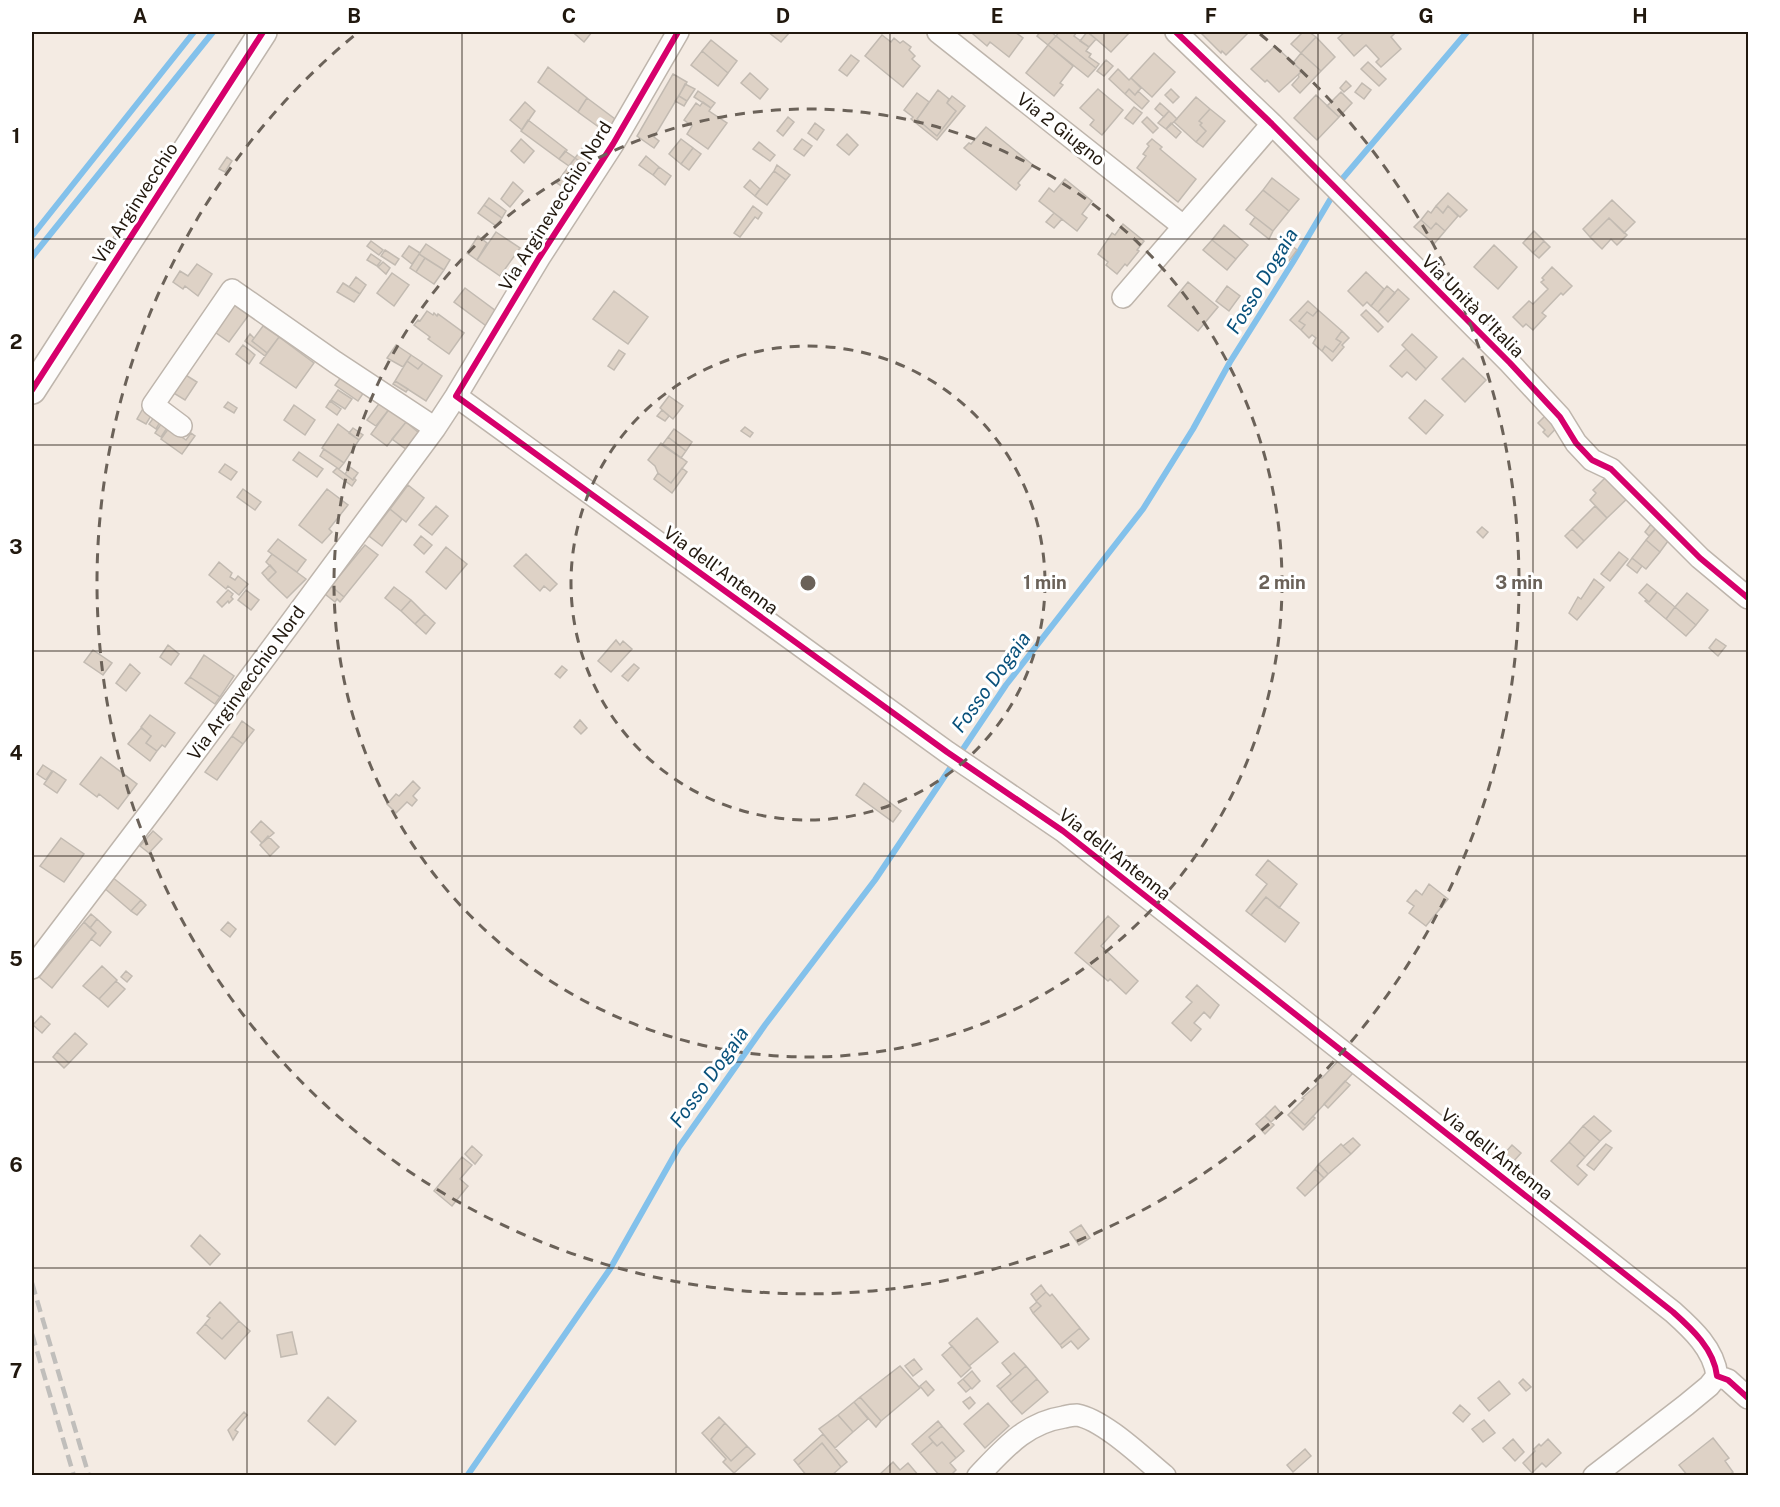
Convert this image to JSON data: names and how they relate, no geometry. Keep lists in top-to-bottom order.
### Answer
{
  "streets": {
    "main road": ["Via Arginvecchio"],
    "street": [
      "Via 2 Giugno",
      "Via Arginevecchio Nord",
      "Via Unità d'Italia",
      "Via dell'Antenna",
      "Via Arginvecchio Nord"
    ]
  },
  "crossings": [
    ["Via Arginevecchio Nord", "Via dell'Antenna"],
    ["Via Arginevecchio Nord", "Via Arginvecchio Nord"],
    ["Via dell'Antenna", "Via Arginvecchio Nord"]
  ],
  "water": ["Fosso Dogaia"],
  "grid": {
    "columns": [
      "A",
      "B",
      "C",
      "D",
      "E",
      "F",
      "G",
      "H"
    ],
    "rows": [
      "1",
      "2",
      "3",
      "4",
      "5",
      "6",
      "7"
    ]
  },
  "rings": ["1 min", "2 min", "3 min"]
}
